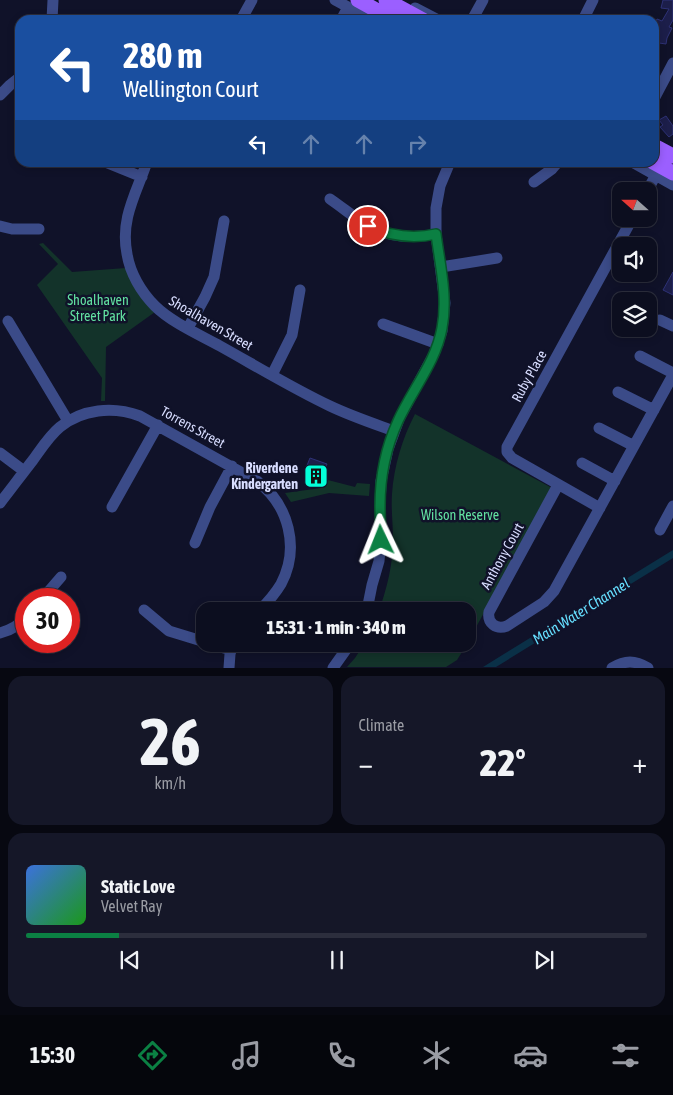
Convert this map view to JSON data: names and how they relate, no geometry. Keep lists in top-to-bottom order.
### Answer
{
  "streets": {
    "street": [
      "Shoalhaven Street",
      "Ruby Place",
      "Torrens Street",
      "Anthony Court"
    ]
  },
  "crossings": [
    ["Ruby Place", "Anthony Court"]
  ],
  "water": ["Main Water Channel"],
  "parks": ["Shoalhaven Street Park", "Wilson Reserve"],
  "places": {
    "building": ["Riverdene Kindergarten"]
  },
  "north": "left",
  "page": {
    "turn": ["280 m", "Wellington Court"],
    "limit": "30",
    "trip": "15:31 · 1 min · 340 m",
    "tile": [
      ["26", "km/h"],
      "Climate"
    ],
    "heat": ["−", "22°", "+"],
    "song": ["Static Love", "Velvet Ray"],
    "tabs": "15:30"
  }
}
